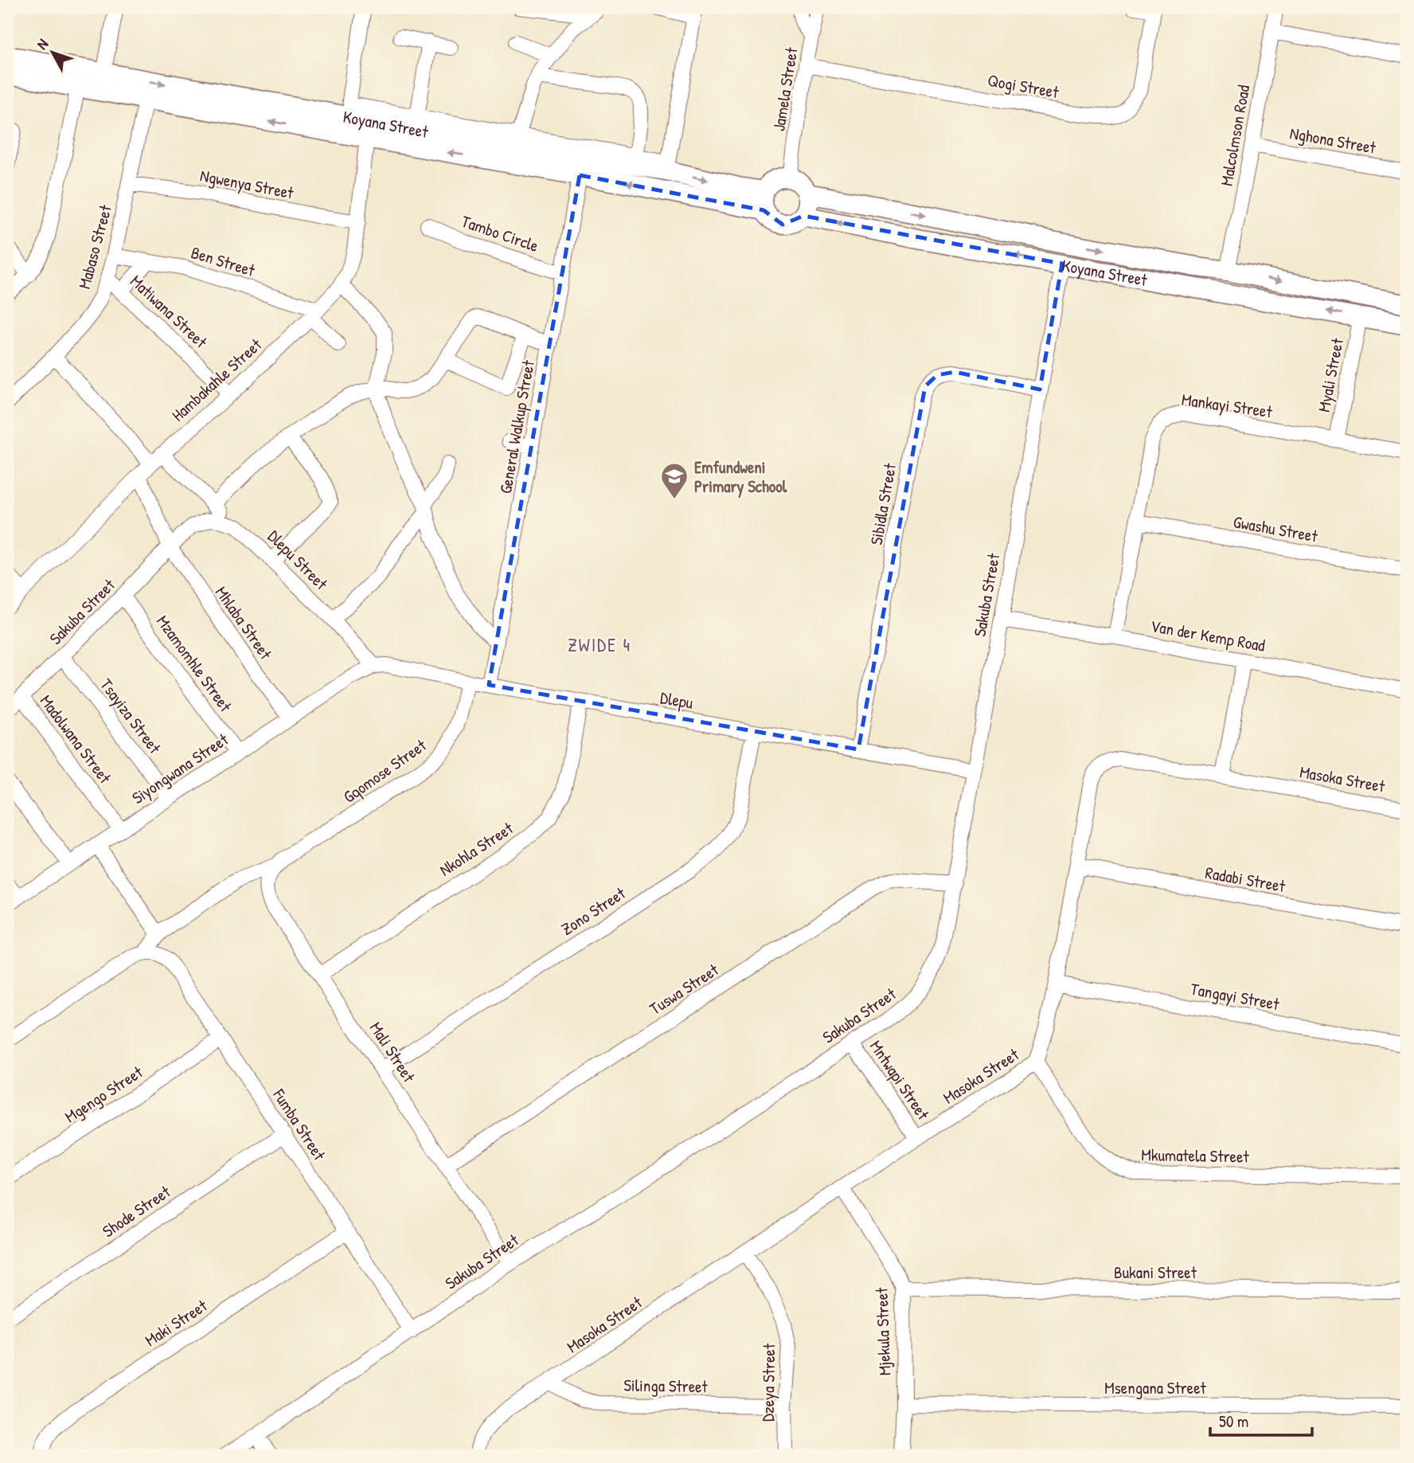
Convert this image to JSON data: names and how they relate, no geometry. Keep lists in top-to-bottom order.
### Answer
{
  "streets": {
    "main road": ["Koyana Street"],
    "street": [
      "Qogi Street",
      "Jamela Street",
      "Malcolmson Road",
      "Nghona Street",
      "Ngwenya Street",
      "Tambo Circle",
      "Mabaso Street",
      "Ben Street",
      "Matiwana Street",
      "Myali Street",
      "Hambakahle Street",
      "Mankayi Street",
      "General Walkup Street",
      "Sibidla Street",
      "Gwashu Street",
      "Dlepu Street",
      "Sakuba Street",
      "Mhlaba Street",
      "Van der Kemp Road",
      "Mzamomhle Street",
      "Dlepu",
      "Tsayiza Street",
      "Madolwana Street",
      "Siyongwana Street",
      "Gqomose Street",
      "Masoka Street",
      "Nkohla Street",
      "Radabi Street",
      "Zono Street",
      "Tuswa Street",
      "Tangayi Street",
      "Mali Street",
      "Mntwapi Street",
      "Mgengo Street",
      "Fumba Street",
      "Mkumatela Street",
      "Shode Street",
      "Bukani Street",
      "Maki Street",
      "Mjekula Street",
      "Dzeya Street",
      "Silinga Street",
      "Msengana Street"
    ]
  },
  "crossings": [
    ["Qogi Street", "Jamela Street"],
    ["Jamela Street", "Koyana Street"],
    ["Koyana Street", "Malcolmson Road"],
    ["Koyana Street", "Mabaso Street"],
    ["Koyana Street", "Myali Street"],
    ["Koyana Street", "Hambakahle Street"],
    ["Koyana Street", "General Walkup Street"],
    ["Koyana Street", "Sakuba Street"],
    ["Malcolmson Road", "Nghona Street"],
    ["Ngwenya Street", "Mabaso Street"],
    ["Ngwenya Street", "Hambakahle Street"],
    ["Tambo Circle", "General Walkup Street"],
    ["Mabaso Street", "Ben Street"],
    ["Mabaso Street", "Matiwana Street"],
    ["Ben Street", "Hambakahle Street"],
    ["Matiwana Street", "Hambakahle Street"],
    ["Myali Street", "Mankayi Street"],
    ["Hambakahle Street", "Mhlaba Street"],
    ["Mankayi Street", "Gwashu Street"],
    ["Mankayi Street", "Van der Kemp Road"],
    ["General Walkup Street", "Dlepu"],
    ["Sibidla Street", "Sakuba Street"],
    ["Sibidla Street", "Dlepu"],
    ["Dlepu Street", "Sakuba Street"],
    ["Dlepu Street", "Dlepu"],
    ["Dlepu Street", "Siyongwana Street"],
    ["Sakuba Street", "Mhlaba Street"],
    ["Sakuba Street", "Van der Kemp Road"],
    ["Sakuba Street", "Mzamomhle Street"],
    ["Sakuba Street", "Dlepu"],
    ["Sakuba Street", "Tsayiza Street"],
    ["Sakuba Street", "Madolwana Street"],
    ["Sakuba Street", "Tuswa Street"],
    ["Sakuba Street", "Mali Street"],
    ["Sakuba Street", "Mntwapi Street"],
    ["Sakuba Street", "Fumba Street"],
    ["Mhlaba Street", "Siyongwana Street"],
    ["Mzamomhle Street", "Siyongwana Street"],
    ["Dlepu", "Siyongwana Street"],
    ["Dlepu", "Gqomose Street"],
    ["Dlepu", "Nkohla Street"],
    ["Dlepu", "Zono Street"],
    ["Tsayiza Street", "Siyongwana Street"],
    ["Madolwana Street", "Siyongwana Street"],
    ["Gqomose Street", "Mali Street"],
    ["Gqomose Street", "Fumba Street"],
    ["Masoka Street", "Radabi Street"],
    ["Masoka Street", "Tangayi Street"],
    ["Masoka Street", "Mntwapi Street"],
    ["Masoka Street", "Mkumatela Street"],
    ["Masoka Street", "Mjekula Street"],
    ["Masoka Street", "Dzeya Street"],
    ["Masoka Street", "Silinga Street"],
    ["Nkohla Street", "Mali Street"],
    ["Zono Street", "Mali Street"],
    ["Tuswa Street", "Mali Street"],
    ["Mgengo Street", "Fumba Street"],
    ["Fumba Street", "Shode Street"],
    ["Fumba Street", "Maki Street"],
    ["Bukani Street", "Mjekula Street"],
    ["Mjekula Street", "Msengana Street"],
    ["Dzeya Street", "Silinga Street"]
  ],
  "districts": ["ZWIDE 4"],
  "places": {
    "school or university": ["Emfundweni Primary School"]
  },
  "scale_bar": "50 m",
  "north": "top left"
}
